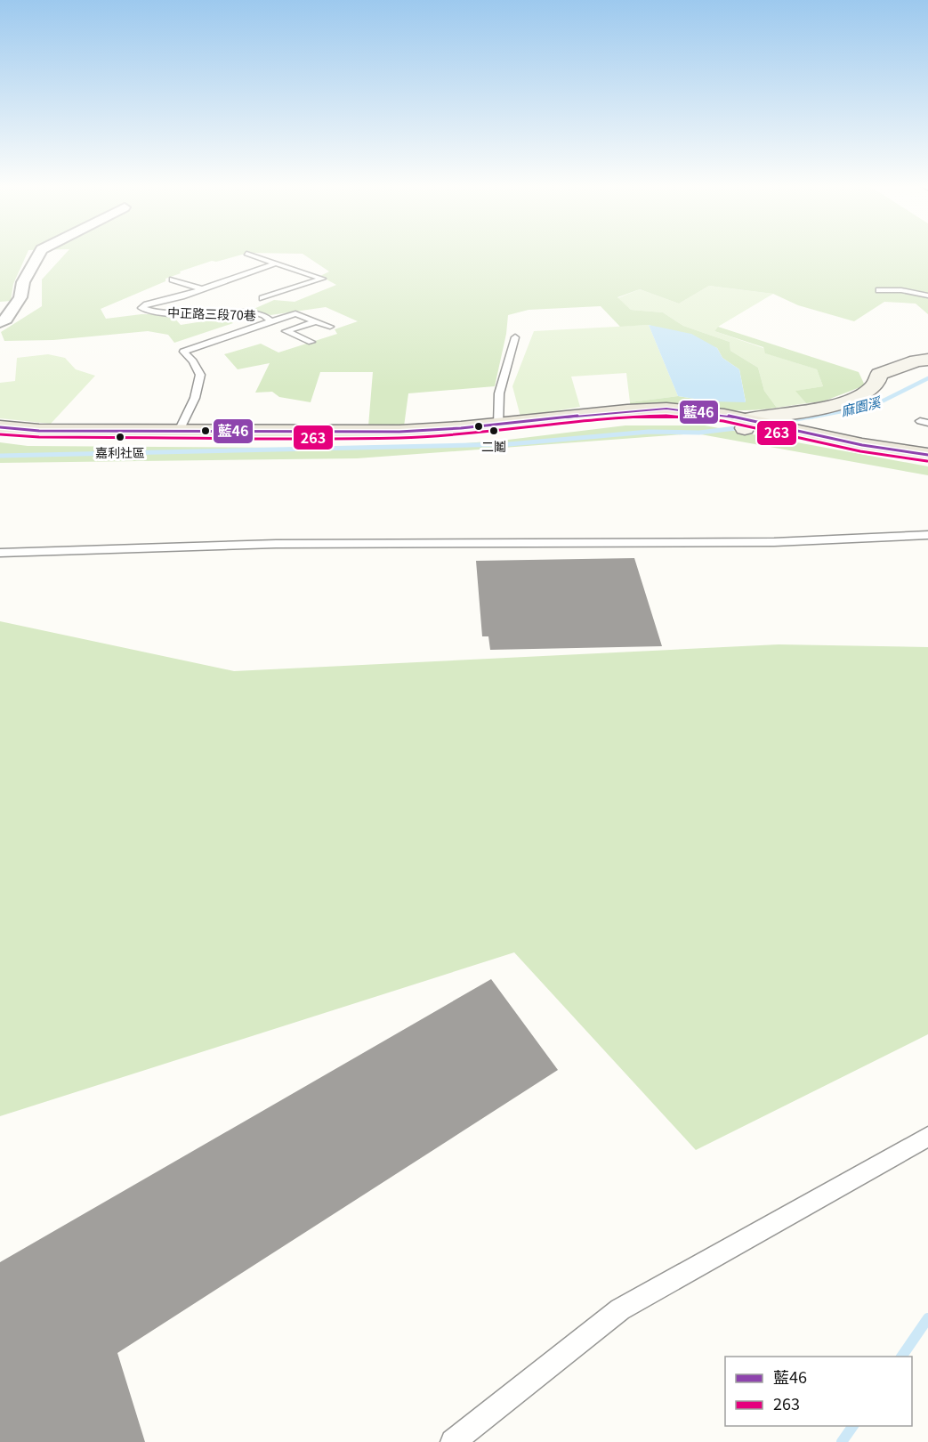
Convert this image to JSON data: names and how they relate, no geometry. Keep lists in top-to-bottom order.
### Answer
{
  "streets": {
    "lane": ["中正路三段70巷"]
  },
  "water": ["麻園溪"],
  "places": ["二鬮", "嘉利社區"],
  "lines": ["transit line 藍46", "transit line 263"],
  "legend": ["藍46", "263"]
}
